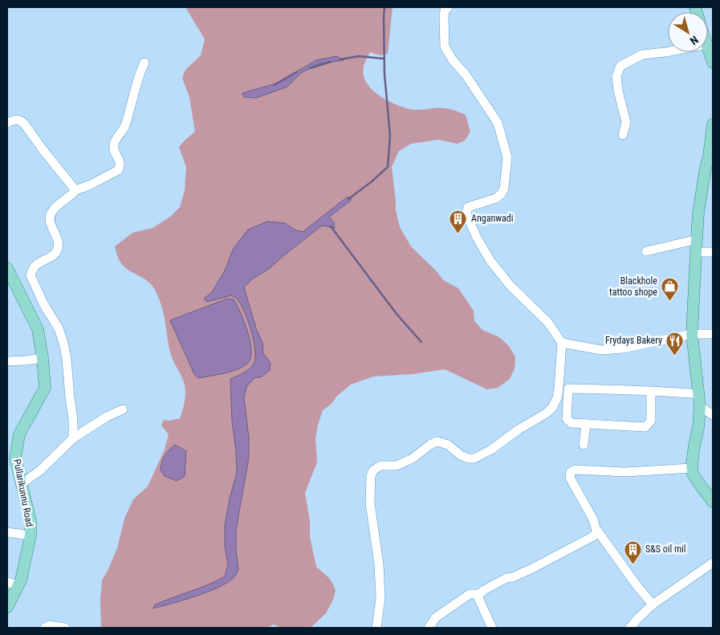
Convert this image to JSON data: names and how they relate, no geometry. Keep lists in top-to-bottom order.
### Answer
{
  "streets": {
    "main road": ["Pullarikunnu Road"]
  },
  "places": {
    "building": ["Anganwadi", "S&S oil mil"],
    "shop": ["Blackhole tattoo shope"],
    "restaurant": ["Frydays Bakery"]
  },
  "north": "bottom right"
}
